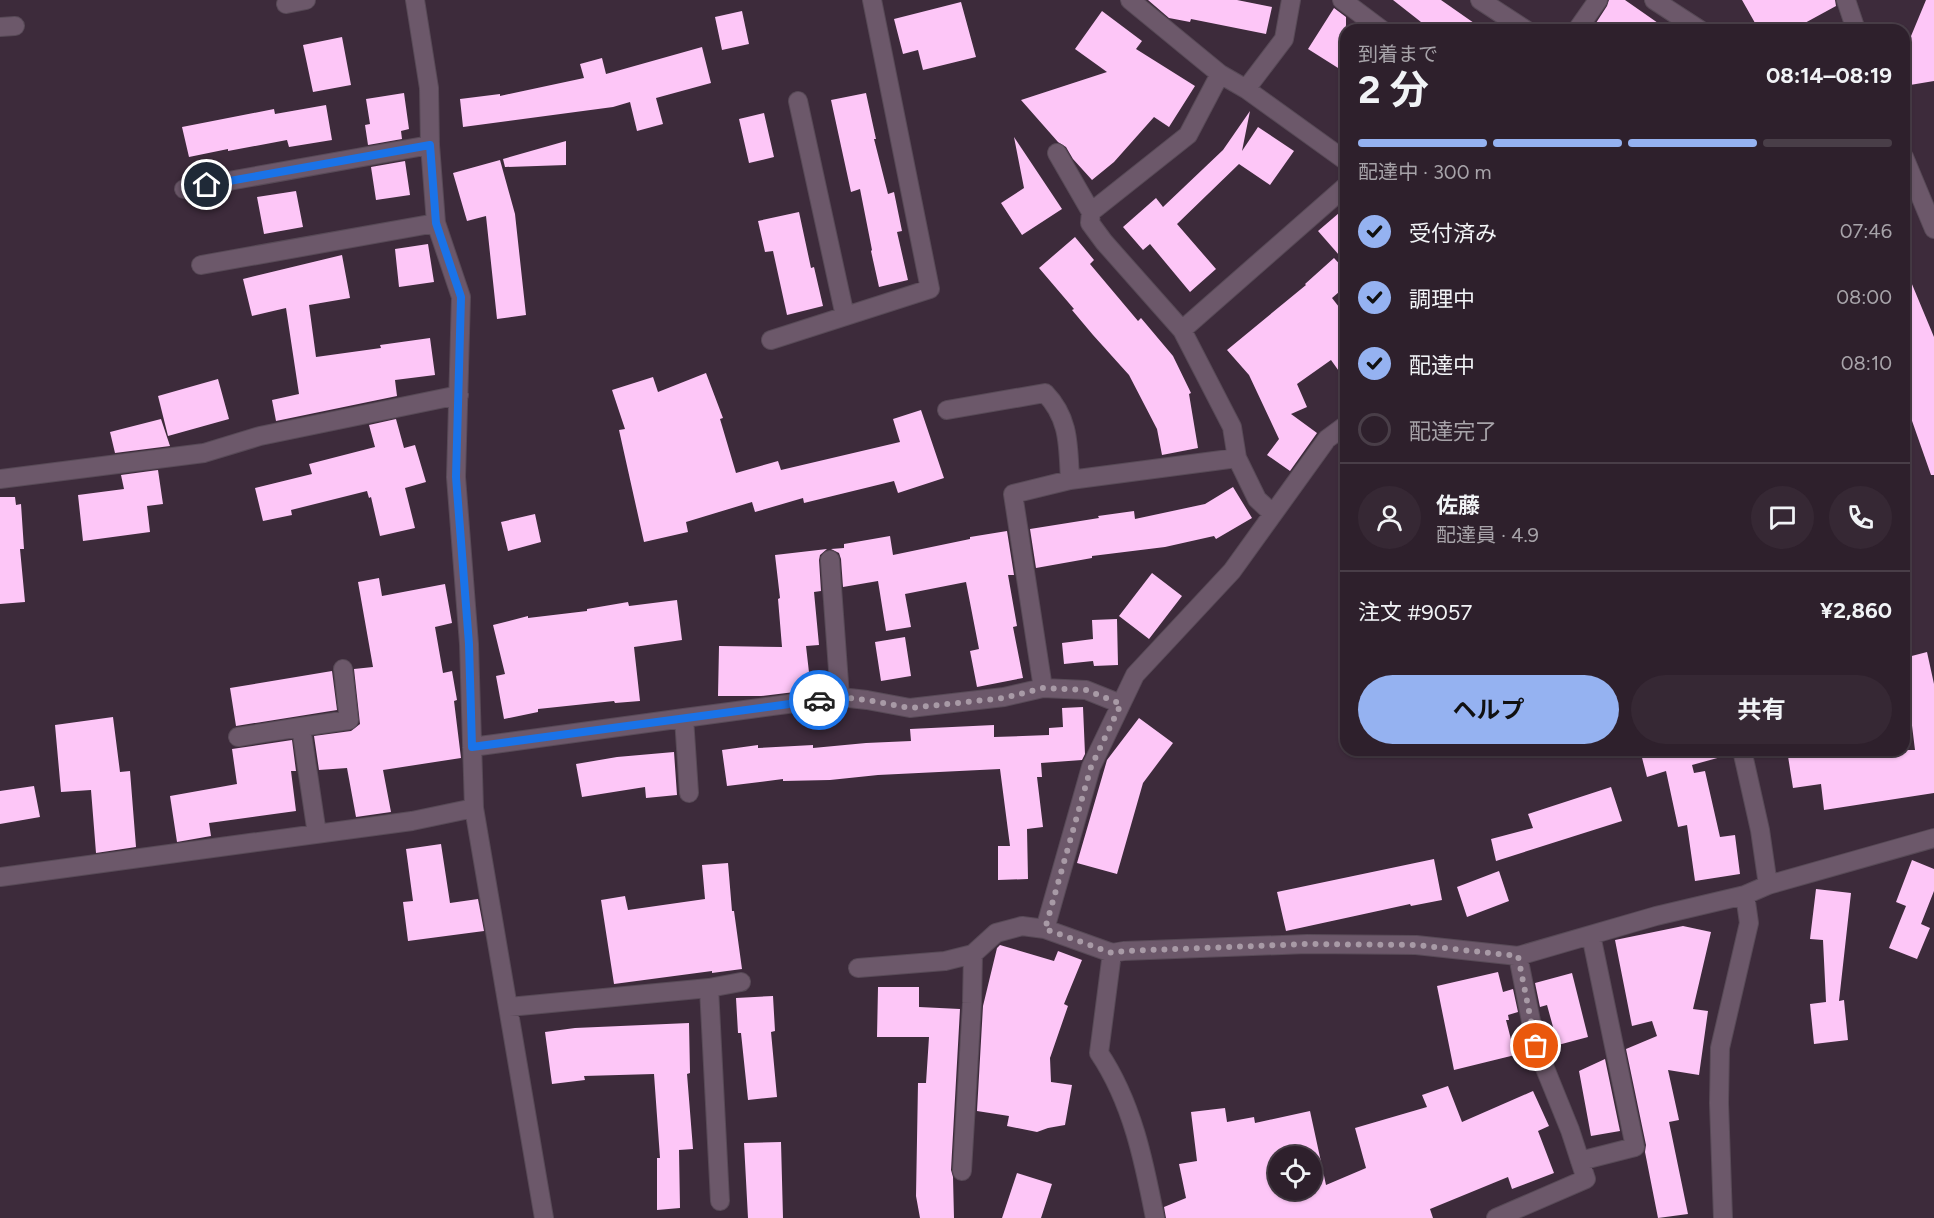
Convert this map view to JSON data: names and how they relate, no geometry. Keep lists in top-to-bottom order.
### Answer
{
  "page": {
    "heading": ["2 分", "到着まで", "08:14–08:19"],
    "panel": [
      "佐藤",
      "配達員 · 4.9",
      "注文 #9057",
      "¥2,860"
    ],
    "bar": "配達中 · 300 m",
    "list": [
      ["受付済み", "07:46"],
      ["調理中", "08:00"],
      ["配達中", "08:10"],
      "配達完了"
    ],
    "buttons": ["ヘルプ", "共有"]
  }
}
